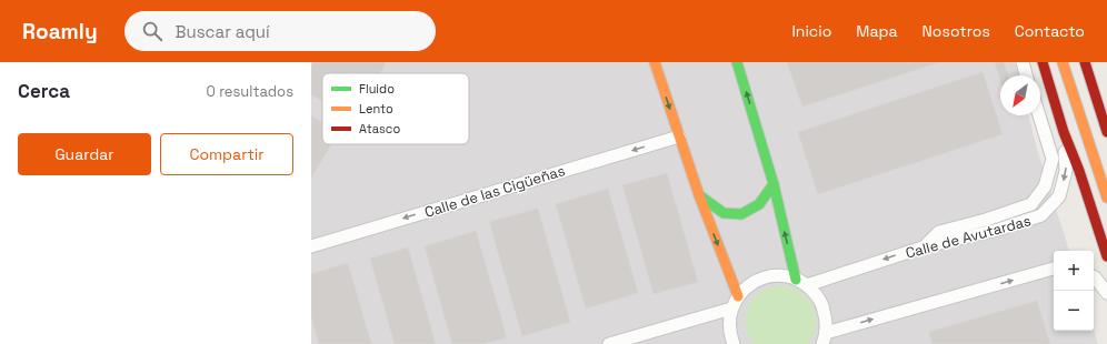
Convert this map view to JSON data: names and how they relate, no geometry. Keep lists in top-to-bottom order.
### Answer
{
  "streets": {
    "street": ["Calle de las Cigüeñas", "Calle de Avutardas"]
  },
  "one_way": ["Calle de las Cigüeñas"],
  "legend": ["Fluido", "Lento", "Atasco"],
  "north": "bottom left",
  "page": {
    "header": "Roamly",
    "search": "Buscar aquí",
    "nav": [
      "Inicio",
      "Mapa",
      "Nosotros",
      "Contacto"
    ],
    "heading": ["Cerca", "0 resultados"],
    "buttons": ["Guardar", "Compartir"],
    "map_buttons": ["+", "−"]
  }
}
